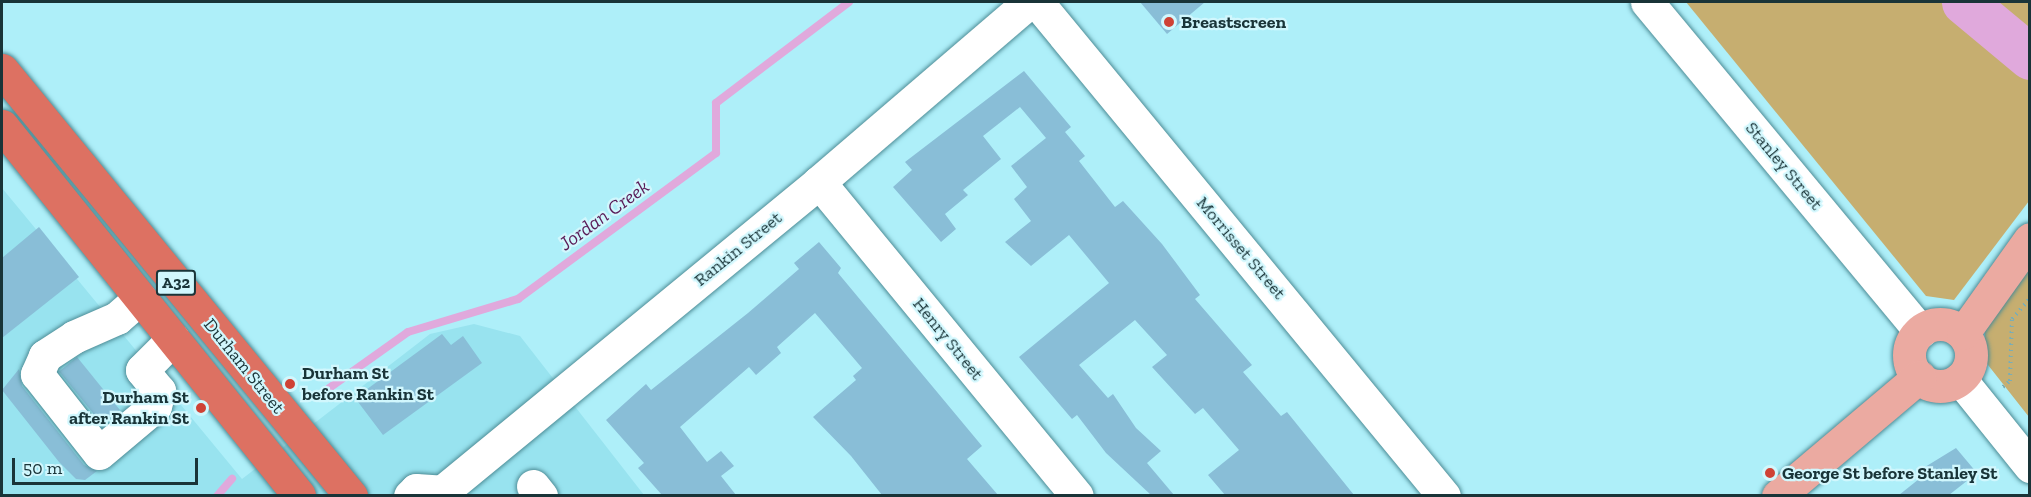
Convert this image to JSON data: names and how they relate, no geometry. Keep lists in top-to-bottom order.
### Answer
{
  "streets": {
    "highway": ["A32", "Durham Street"],
    "street": [
      "Stanley Street",
      "Morrisset Street",
      "Rankin Street",
      "Henry Street"
    ]
  },
  "crossings": [
    ["Rankin Street", "Henry Street"]
  ],
  "water": ["Jordan Creek"],
  "places": [
    "Breastscreen",
    "Durham St before Rankin St",
    "Durham St after Rankin St",
    "George St before Stanley St"
  ],
  "scale_bar": "50 m"
}
